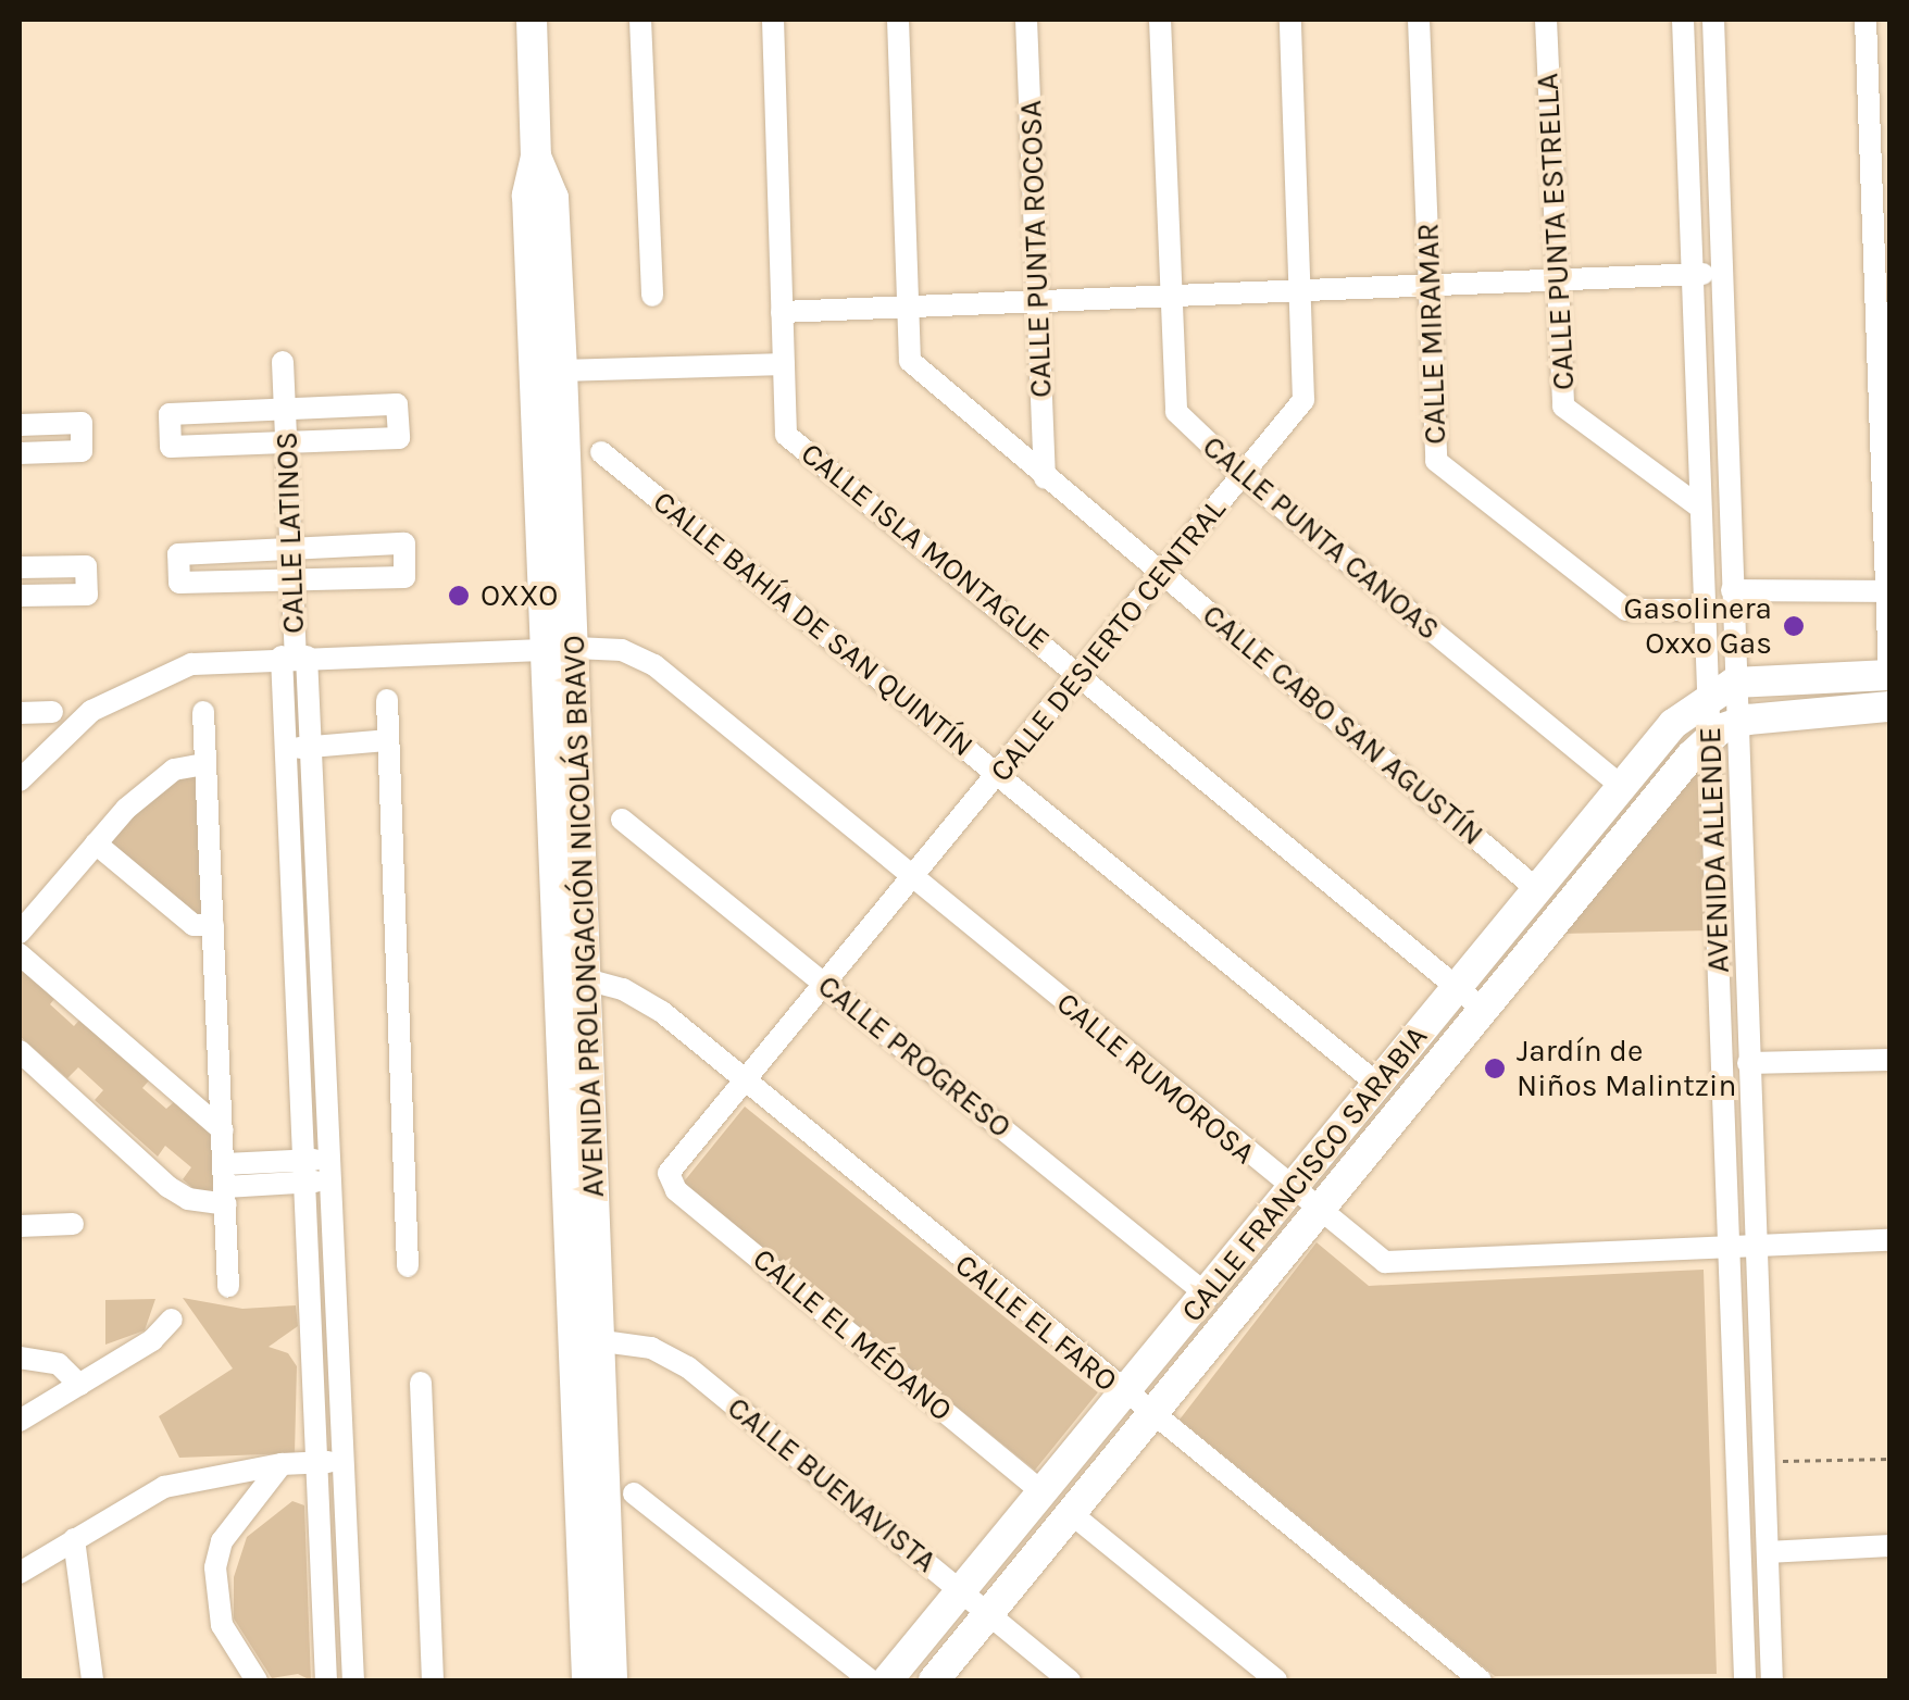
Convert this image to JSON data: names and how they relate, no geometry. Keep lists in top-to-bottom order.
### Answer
{
  "streets": {
    "main road": ["AVENIDA PROLONGACIÓN NICOLÁS BRAVO", "CALLE FRANCISCO SARABIA"],
    "street": [
      "CALLE PUNTA ESTRELLA",
      "CALLE PUNTA ROCOSA",
      "CALLE MIRAMAR",
      "CALLE LATINOS",
      "CALLE PUNTA CANOAS",
      "CALLE ISLA MONTAGUE",
      "CALLE BAHÍA DE SAN QUINTÍN",
      "CALLE DESIERTO CENTRAL",
      "CALLE CABO SAN AGUSTÍN",
      "AVENIDA ALLENDE",
      "CALLE PROGRESO",
      "CALLE RUMOROSA",
      "CALLE EL FARO",
      "CALLE EL MÉDANO",
      "CALLE BUENAVISTA"
    ]
  },
  "crossings": [
    ["CALLE PUNTA ESTRELLA", "AVENIDA ALLENDE"],
    ["CALLE PUNTA ROCOSA", "CALLE CABO SAN AGUSTÍN"],
    ["CALLE MIRAMAR", "AVENIDA ALLENDE"],
    ["CALLE LATINOS", "CALLE RUMOROSA"],
    ["CALLE PUNTA CANOAS", "CALLE DESIERTO CENTRAL"],
    ["CALLE PUNTA CANOAS", "CALLE FRANCISCO SARABIA"],
    ["CALLE ISLA MONTAGUE", "CALLE DESIERTO CENTRAL"],
    ["CALLE ISLA MONTAGUE", "CALLE FRANCISCO SARABIA"],
    ["CALLE BAHÍA DE SAN QUINTÍN", "CALLE DESIERTO CENTRAL"],
    ["CALLE BAHÍA DE SAN QUINTÍN", "CALLE FRANCISCO SARABIA"],
    ["CALLE DESIERTO CENTRAL", "CALLE CABO SAN AGUSTÍN"],
    ["CALLE DESIERTO CENTRAL", "CALLE PROGRESO"],
    ["CALLE DESIERTO CENTRAL", "CALLE RUMOROSA"],
    ["CALLE DESIERTO CENTRAL", "CALLE EL FARO"],
    ["CALLE DESIERTO CENTRAL", "CALLE EL MÉDANO"],
    ["CALLE CABO SAN AGUSTÍN", "CALLE FRANCISCO SARABIA"],
    ["AVENIDA ALLENDE", "CALLE RUMOROSA"],
    ["AVENIDA ALLENDE", "CALLE FRANCISCO SARABIA"],
    ["AVENIDA PROLONGACIÓN NICOLÁS BRAVO", "CALLE RUMOROSA"],
    ["AVENIDA PROLONGACIÓN NICOLÁS BRAVO", "CALLE EL FARO"],
    ["AVENIDA PROLONGACIÓN NICOLÁS BRAVO", "CALLE BUENAVISTA"],
    ["CALLE PROGRESO", "CALLE FRANCISCO SARABIA"],
    ["CALLE RUMOROSA", "CALLE FRANCISCO SARABIA"],
    ["CALLE FRANCISCO SARABIA", "CALLE EL FARO"],
    ["CALLE FRANCISCO SARABIA", "CALLE EL MÉDANO"],
    ["CALLE FRANCISCO SARABIA", "CALLE BUENAVISTA"]
  ],
  "places": ["OXXO", "Gasolinera Oxxo Gas", "Jardín de Niños Malintzin"]
}
